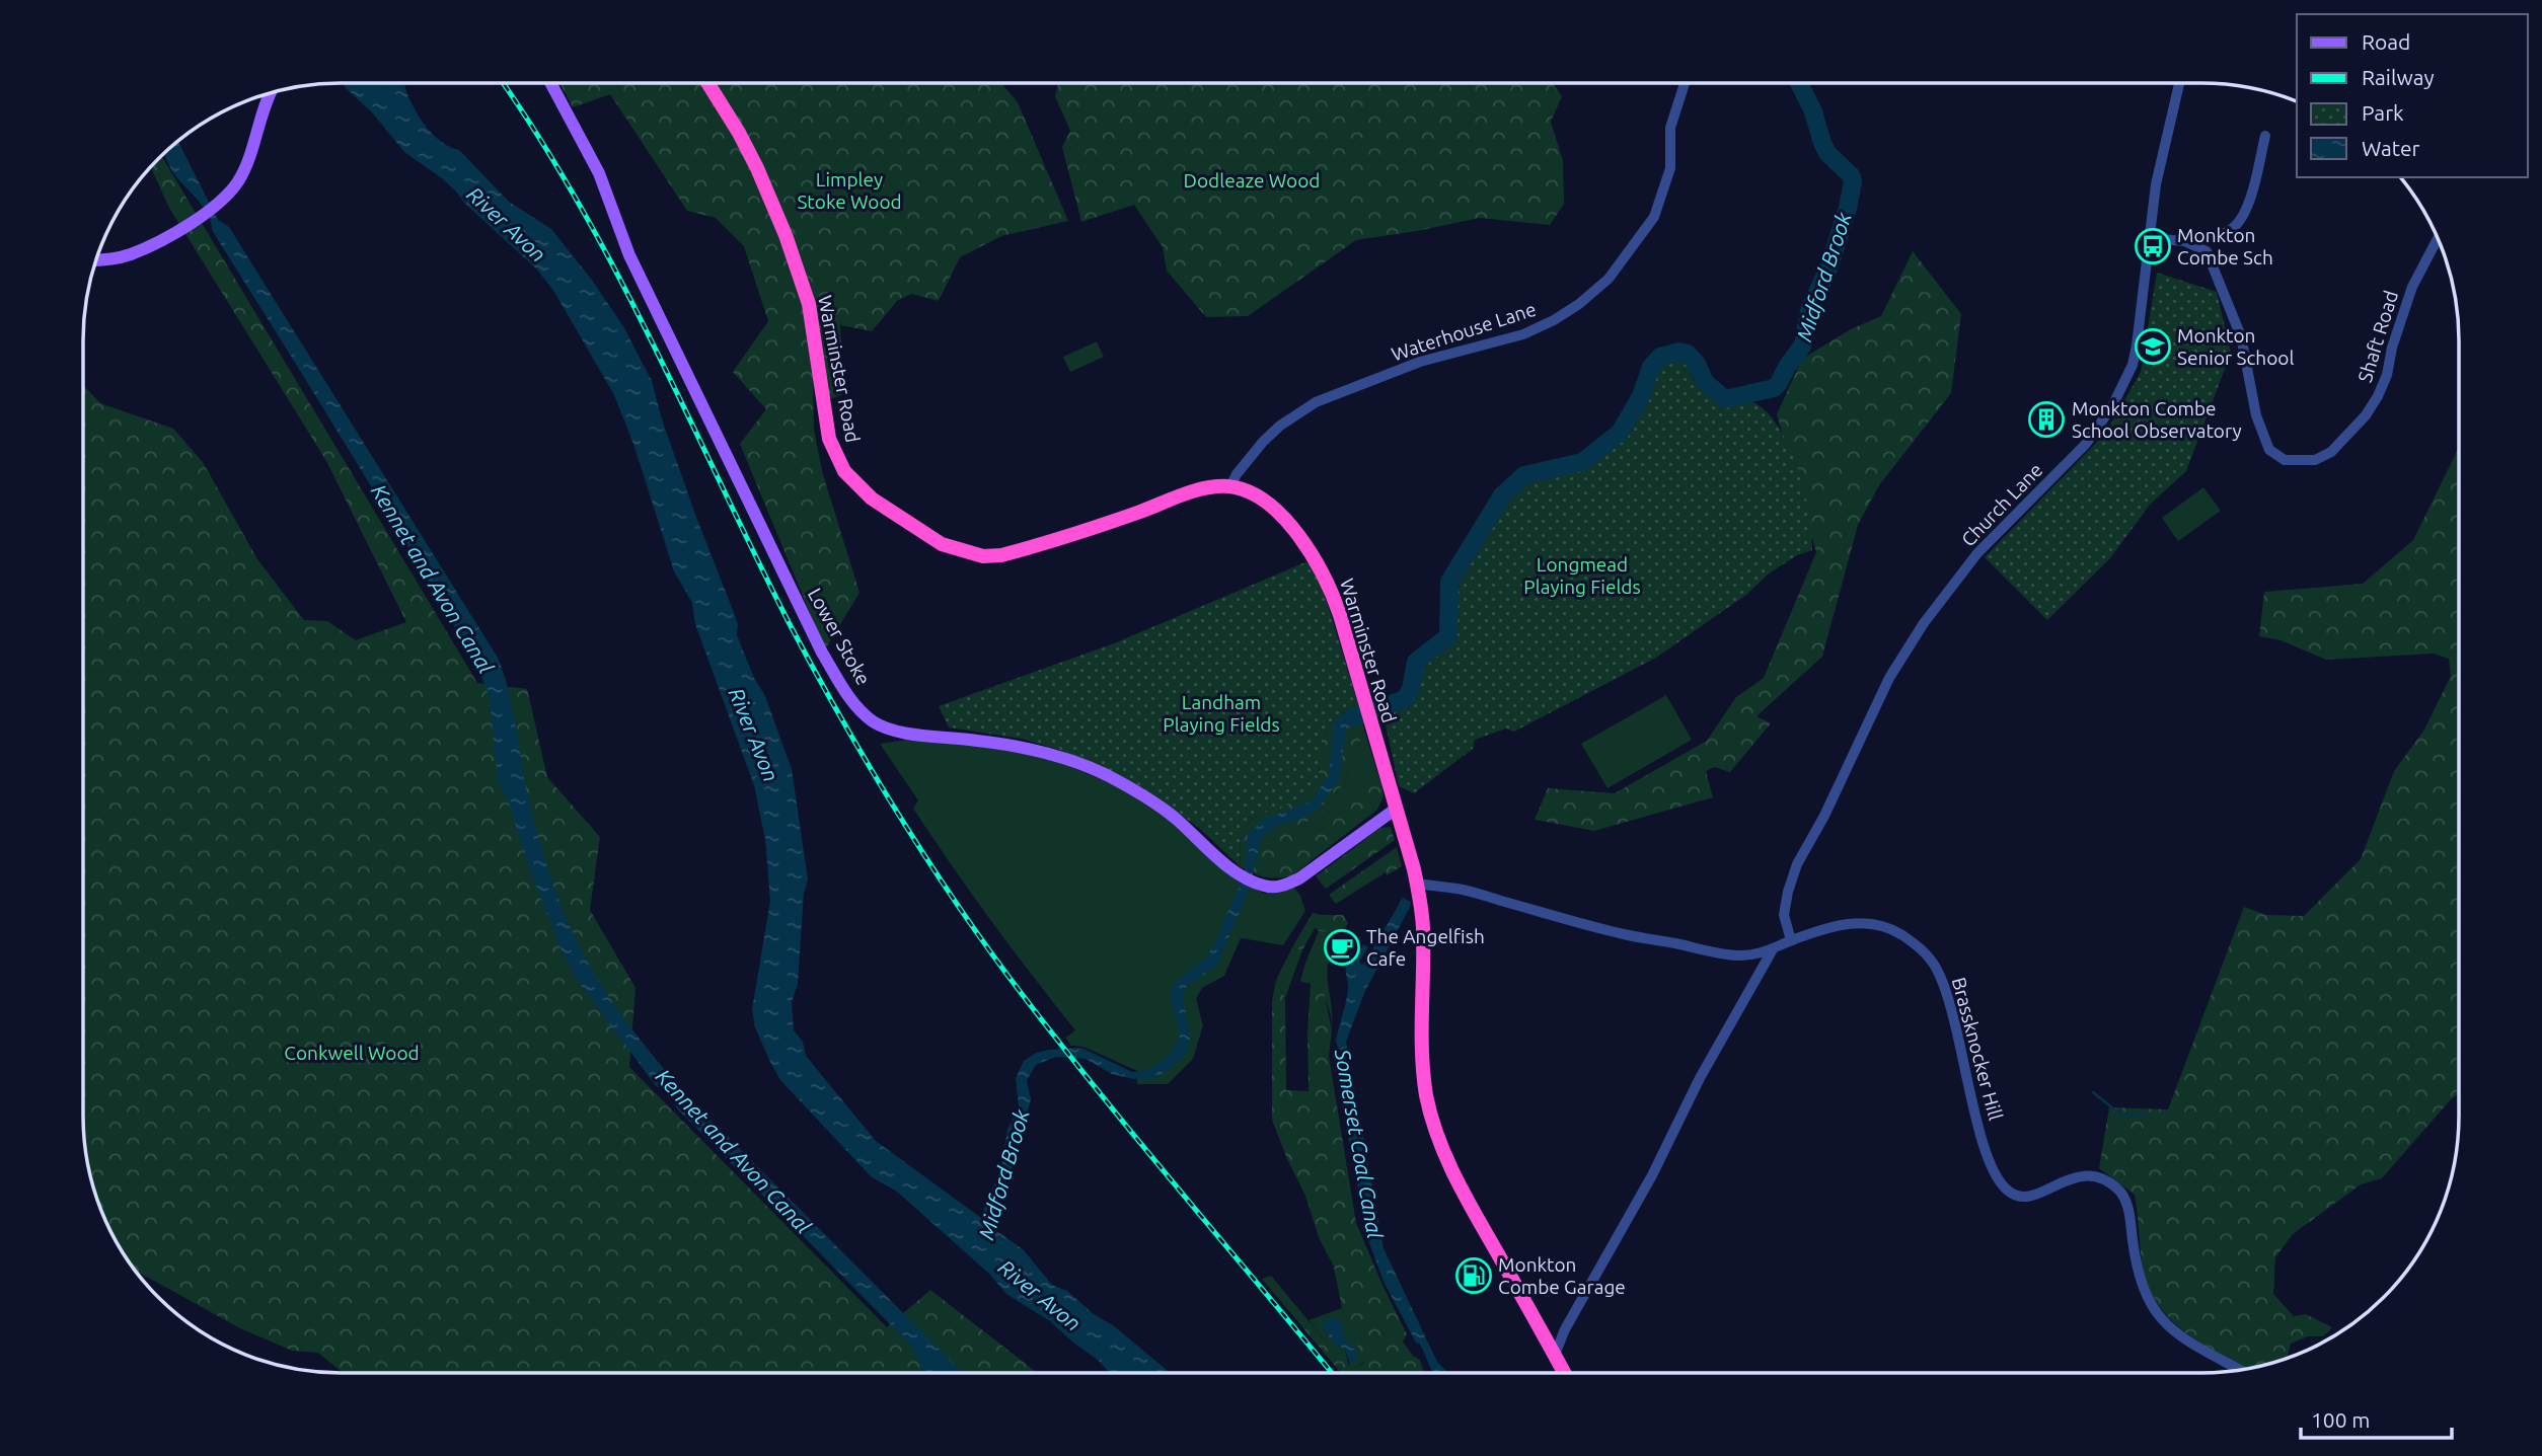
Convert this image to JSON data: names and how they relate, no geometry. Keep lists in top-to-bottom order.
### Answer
{
  "streets": {
    "highway": ["Warminster Road"],
    "main road": ["Lower Stoke"],
    "street": [
      "Waterhouse Lane",
      "Shaft Road",
      "Church Lane",
      "Brassknocker Hill"
    ]
  },
  "crossings": [
    ["Waterhouse Lane", "Warminster Road"],
    ["Warminster Road", "Lower Stoke"],
    ["Warminster Road", "Brassknocker Hill"],
    ["Church Lane", "Brassknocker Hill"]
  ],
  "water": [
    "River Avon",
    "Midford Brook",
    "Kennet and Avon Canal",
    "Somerset Coal Canal"
  ],
  "parks": [
    "Limpley Stoke Wood",
    "Dodleaze Wood",
    "Longmead Playing Fields",
    "Landham Playing Fields",
    "Conkwell Wood"
  ],
  "places": {
    "bus stop": ["Monkton Combe Sch"],
    "school or university": ["Monkton Senior School"],
    "building": ["Monkton Combe School Observatory"],
    "cafe": ["The Angelfish Cafe"],
    "fuel station": ["Monkton Combe Garage"]
  },
  "legend": [
    "Road",
    "Railway",
    "Park",
    "Water"
  ],
  "scale_bar": "100 m"
}
